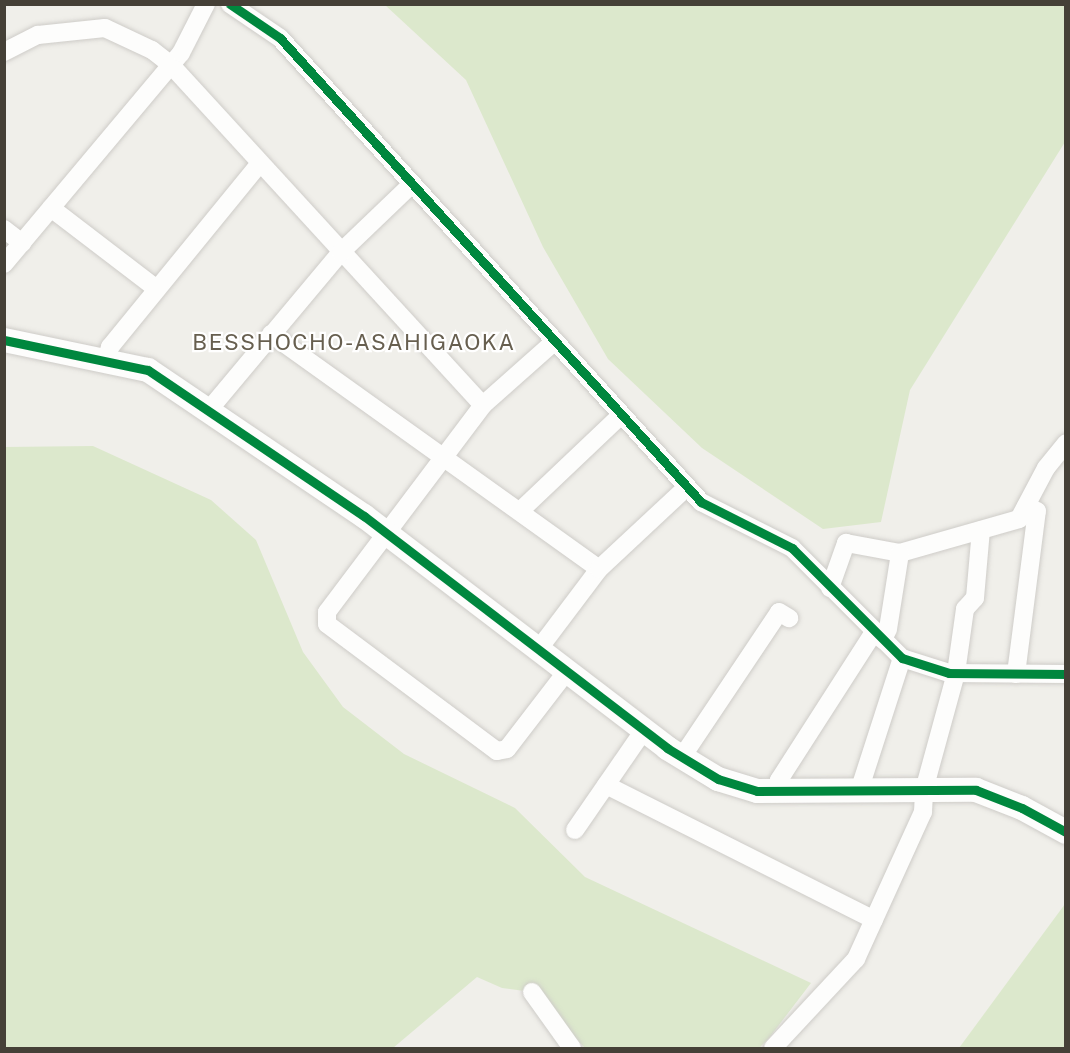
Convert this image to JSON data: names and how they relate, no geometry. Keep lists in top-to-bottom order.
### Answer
{
  "districts": ["BESSHOCHO-ASAHIGAOKA"]
}
